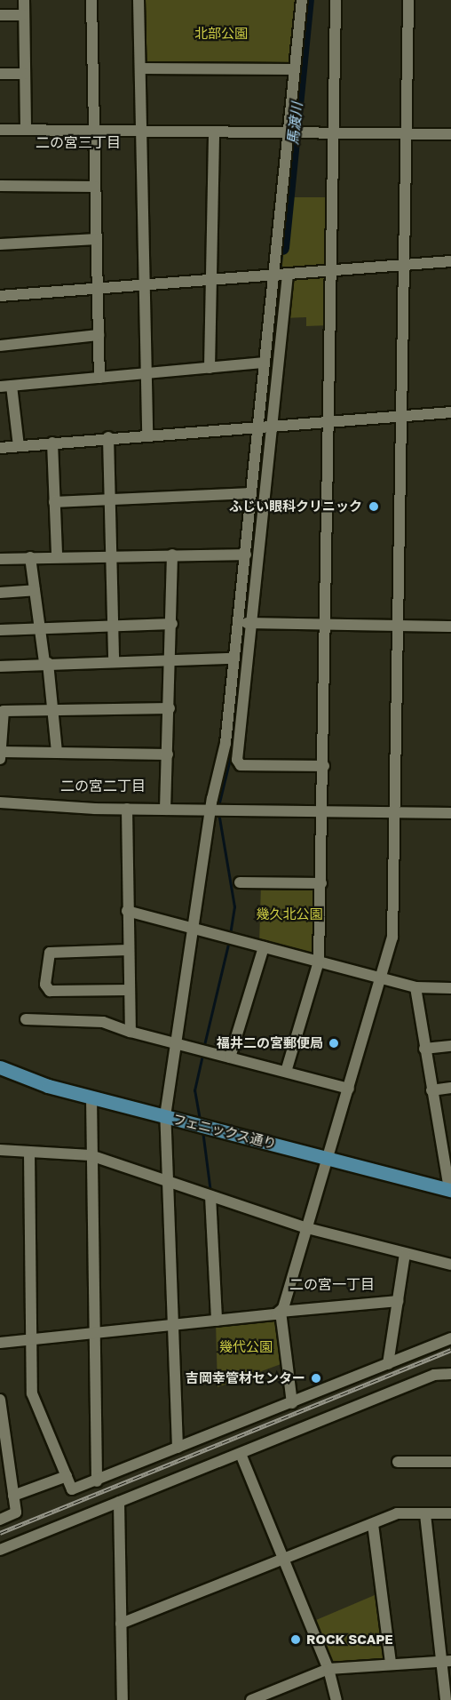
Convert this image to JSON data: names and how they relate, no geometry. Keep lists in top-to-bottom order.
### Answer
{
  "streets": {
    "main road": ["フェニックス通り"]
  },
  "districts": ["二の宮三丁目", "二の宮二丁目", "二の宮一丁目"],
  "water": ["馬渡川"],
  "parks": ["北部公園", "幾久北公園", "幾代公園"],
  "places": [
    "ふじい眼科クリニック",
    "福井二の宮郵便局",
    "吉岡幸管材センター",
    "ROCK SCAPE"
  ]
}
